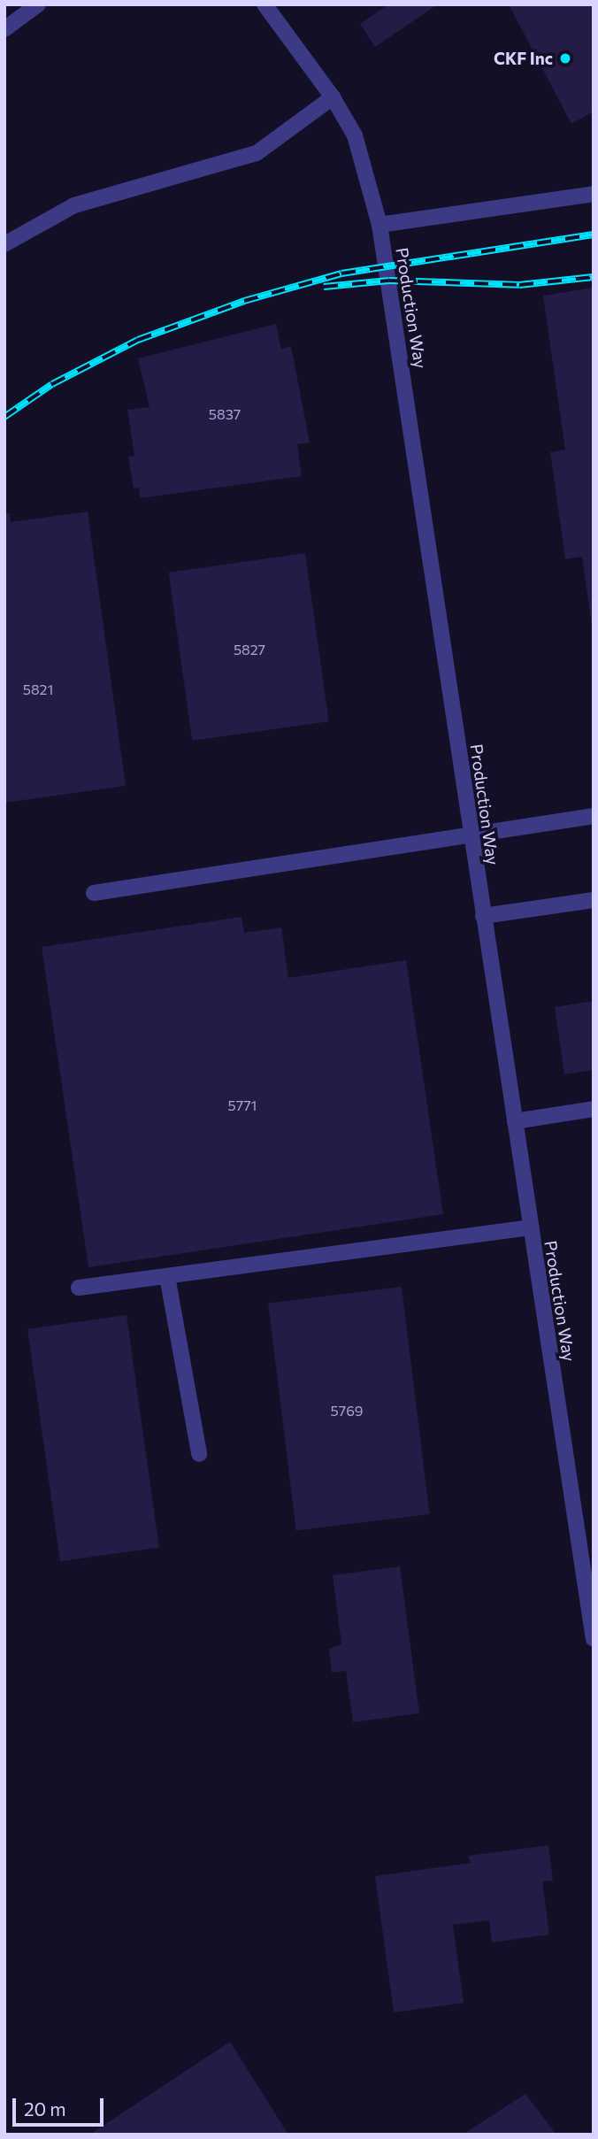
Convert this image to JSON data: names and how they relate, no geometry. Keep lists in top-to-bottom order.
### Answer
{
  "streets": {
    "street": ["Production Way"]
  },
  "places": ["CKF Inc"],
  "house_numbers": [
    "5837",
    "5827",
    "5821",
    "5771",
    "5769"
  ],
  "scale_bar": "20 m"
}
